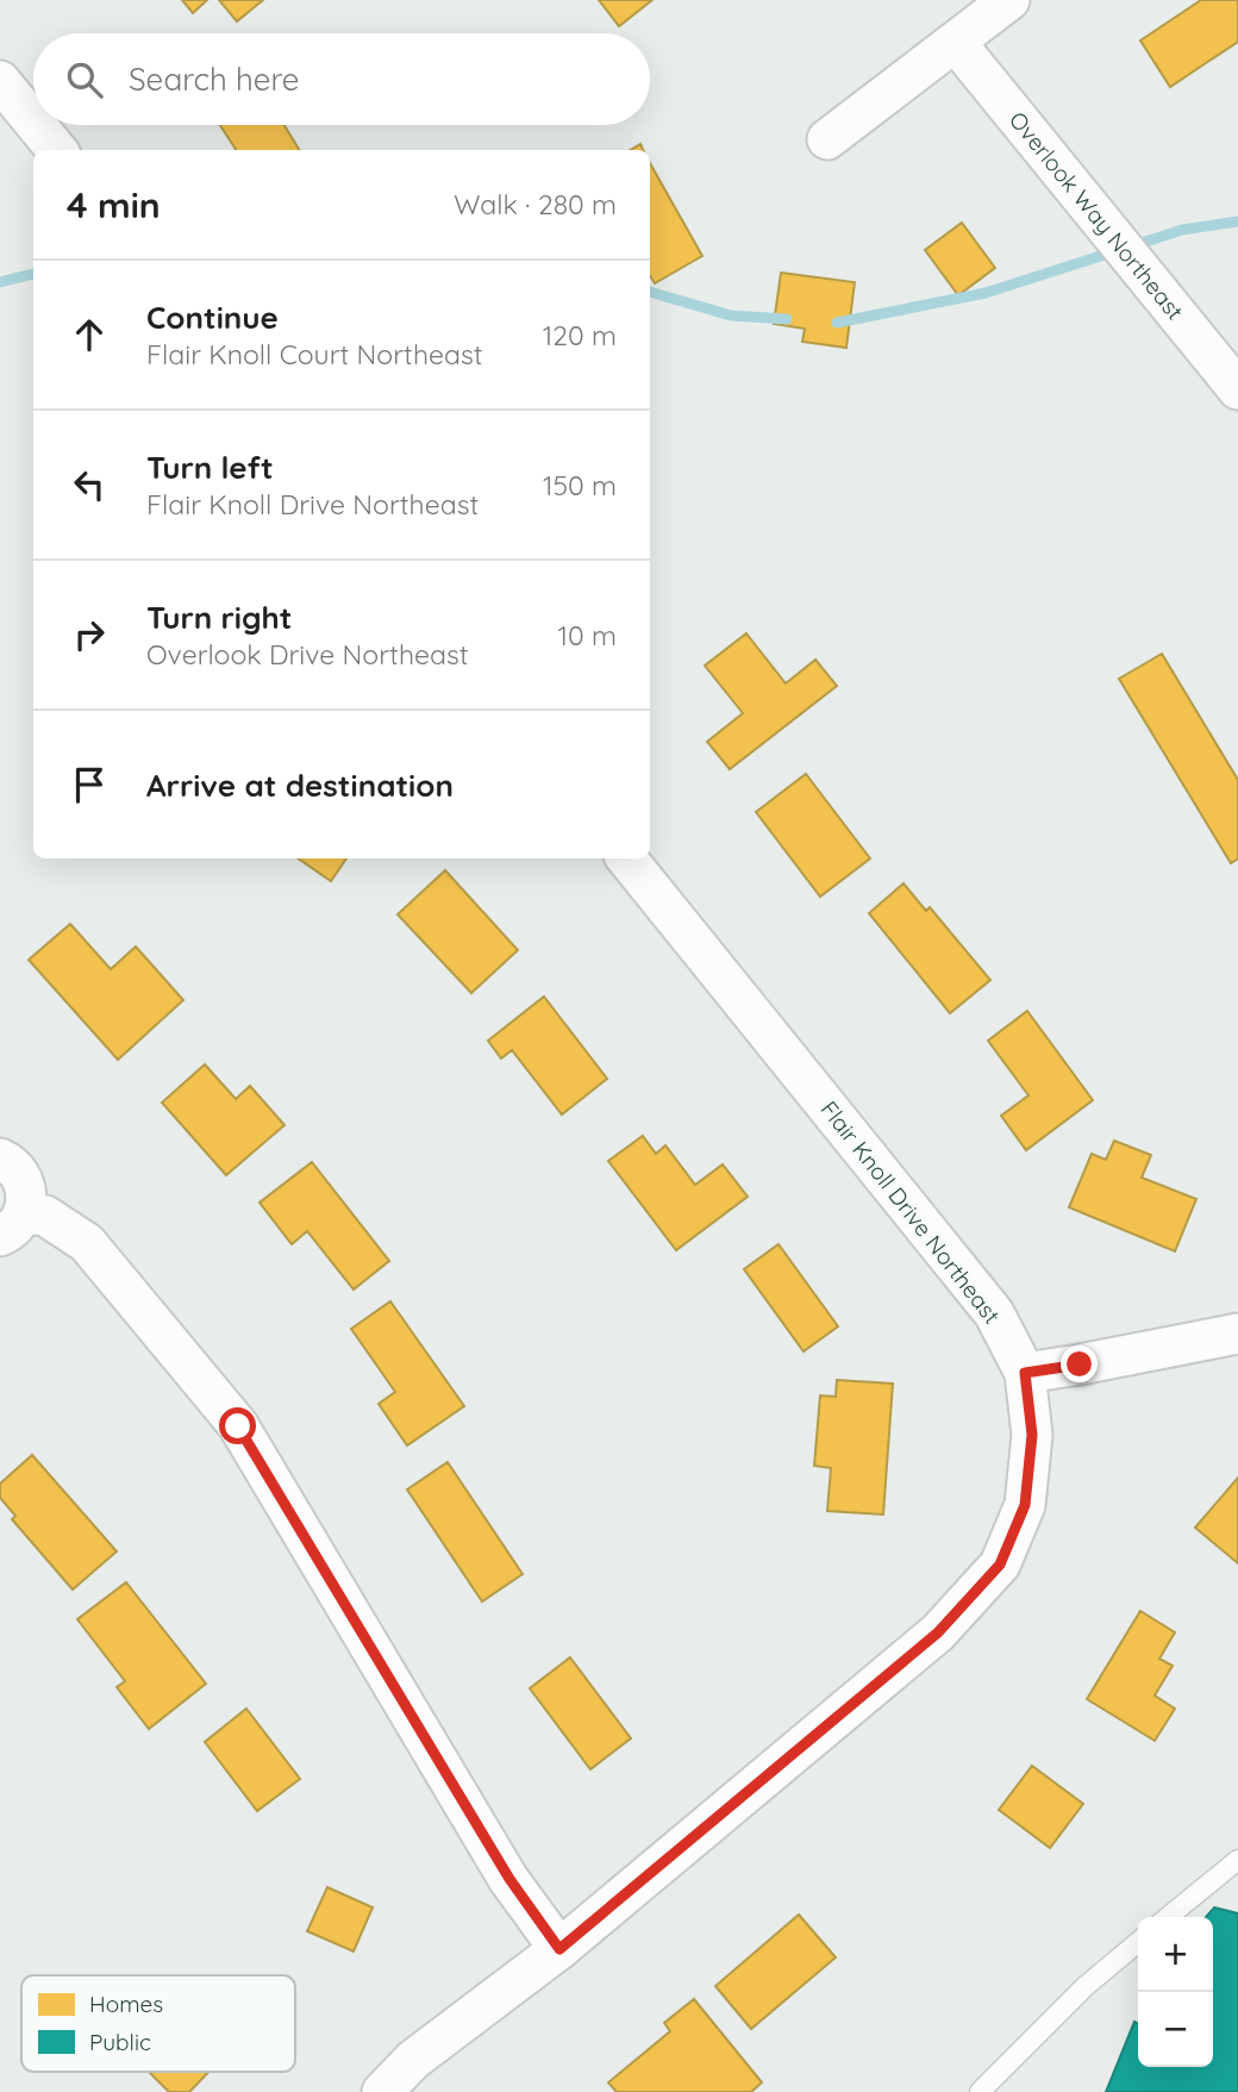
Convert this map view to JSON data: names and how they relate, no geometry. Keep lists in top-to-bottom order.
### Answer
{
  "streets": {
    "street": ["Overlook Way Northeast", "Flair Knoll Drive Northeast"]
  },
  "legend": ["Homes", "Public"],
  "page": {
    "search": "Search here",
    "heading": ["4 min", "Walk · 280 m"],
    "list": [
      ["Continue", "Flair Knoll Court Northeast", "120 m"],
      ["Turn left", "Flair Knoll Drive Northeast", "150 m"],
      ["Turn right", "Overlook Drive Northeast", "10 m"],
      "Arrive at destination"
    ],
    "map_buttons": ["+", "−"]
  }
}
